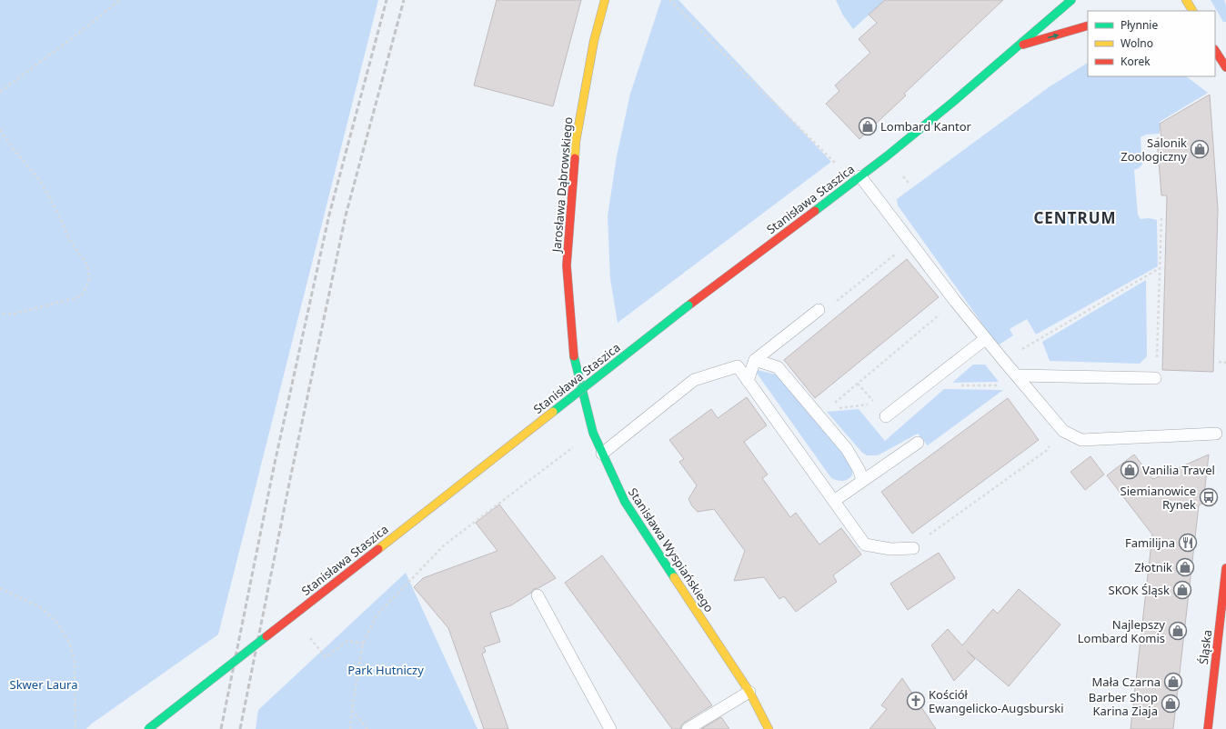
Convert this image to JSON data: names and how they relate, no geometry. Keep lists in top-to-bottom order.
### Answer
{
  "streets": {
    "main road": [
      "Jarosława Dąbrowskiego",
      "Stanisława Staszica",
      "Stanisława Wyspiańskiego",
      "Śląska"
    ]
  },
  "crossings": [
    ["Jarosława Dąbrowskiego", "Stanisława Wyspiańskiego"]
  ],
  "districts": ["CENTRUM"],
  "parks": ["Park Hutniczy", "Skwer Laura"],
  "places": {
    "shop": [
      "Lombard Kantor",
      "Salonik Zoologiczny",
      "Vanilia Travel",
      "Złotnik",
      "SKOK Śląsk",
      "Najlepszy Lombard Komis",
      "Mała Czarna",
      "Barber Shop Karina Ziaja"
    ],
    "bus stop": ["Siemianowice Rynek"],
    "restaurant": ["Familijna"],
    "church": ["Kościół Ewangelicko-Augsburski"]
  },
  "legend": ["Płynnie", "Wolno", "Korek"]
}
